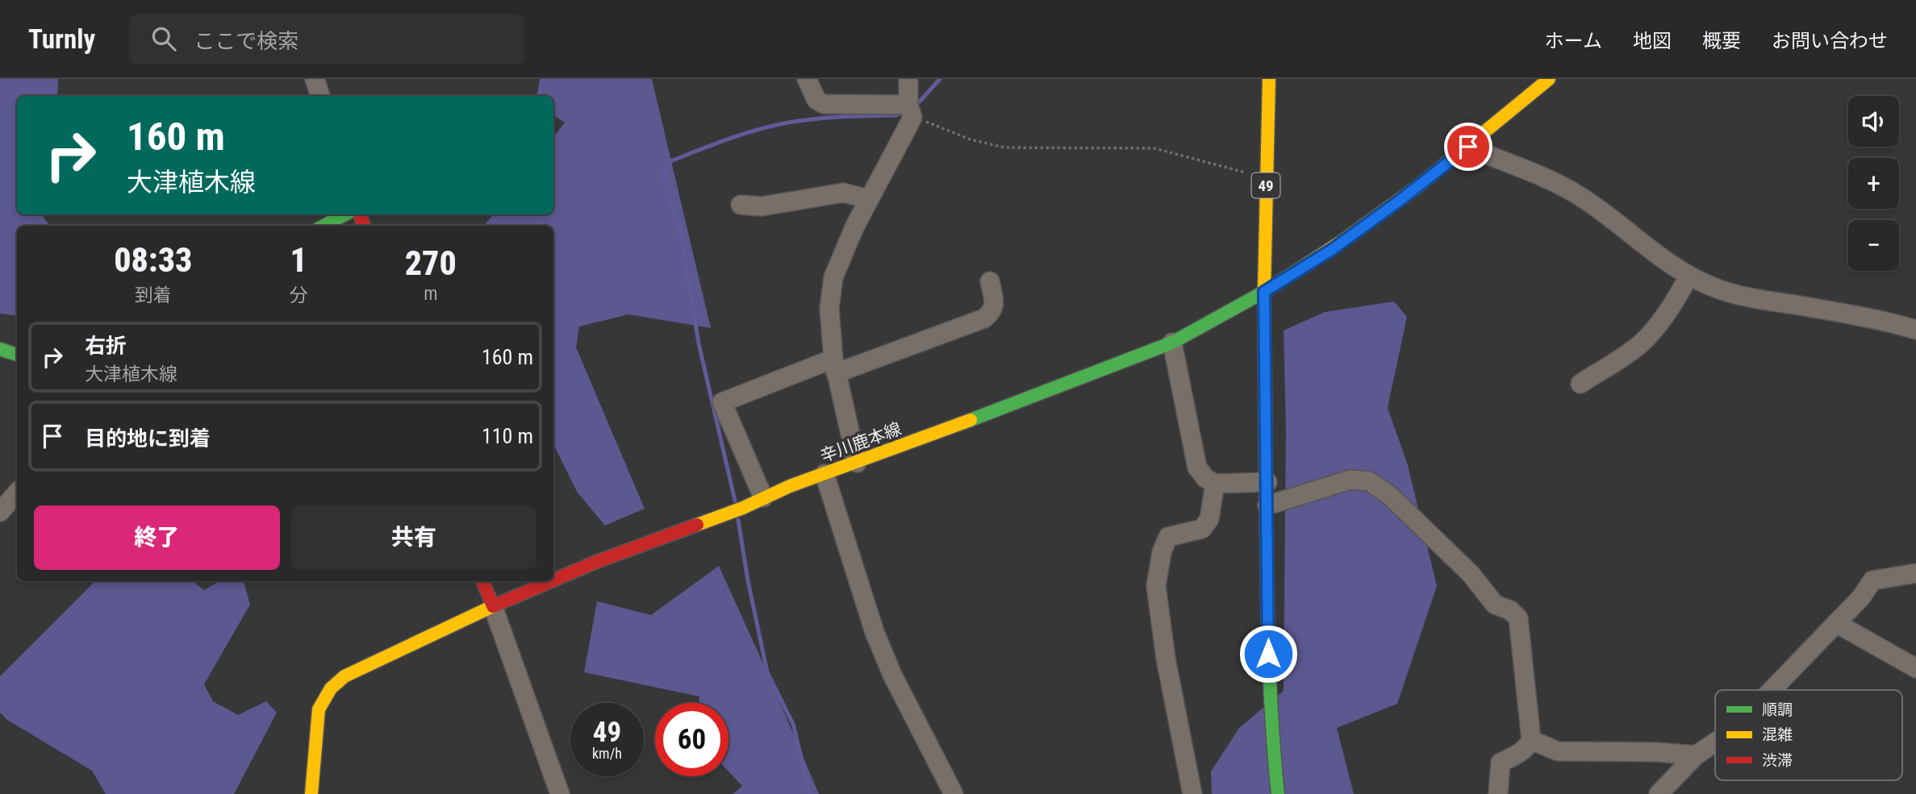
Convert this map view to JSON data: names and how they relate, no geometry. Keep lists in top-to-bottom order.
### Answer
{
  "streets": {
    "main road": ["49", "辛川鹿本線"]
  },
  "crossings": [
    ["49", "辛川鹿本線"]
  ],
  "legend": ["順調", "混雑", "渋滞"],
  "page": {
    "header": "Turnly",
    "search": "ここで検索",
    "nav": [
      "ホーム",
      "地図",
      "概要",
      "お問い合わせ"
    ],
    "map_buttons": ["+", "−"],
    "turn": ["160 m", "大津植木線"],
    "eta": [
      "08:33",
      "到着",
      "1",
      "分",
      "270",
      "m"
    ],
    "list": [
      {
        "name": "右折",
        "note": "大津植木線",
        "value": "160 m"
      },
      {
        "name": "目的地に到着",
        "value": "110 m"
      }
    ],
    "buttons": ["終了", "共有"],
    "speed": "49 km/h",
    "limit": "60"
  }
}
